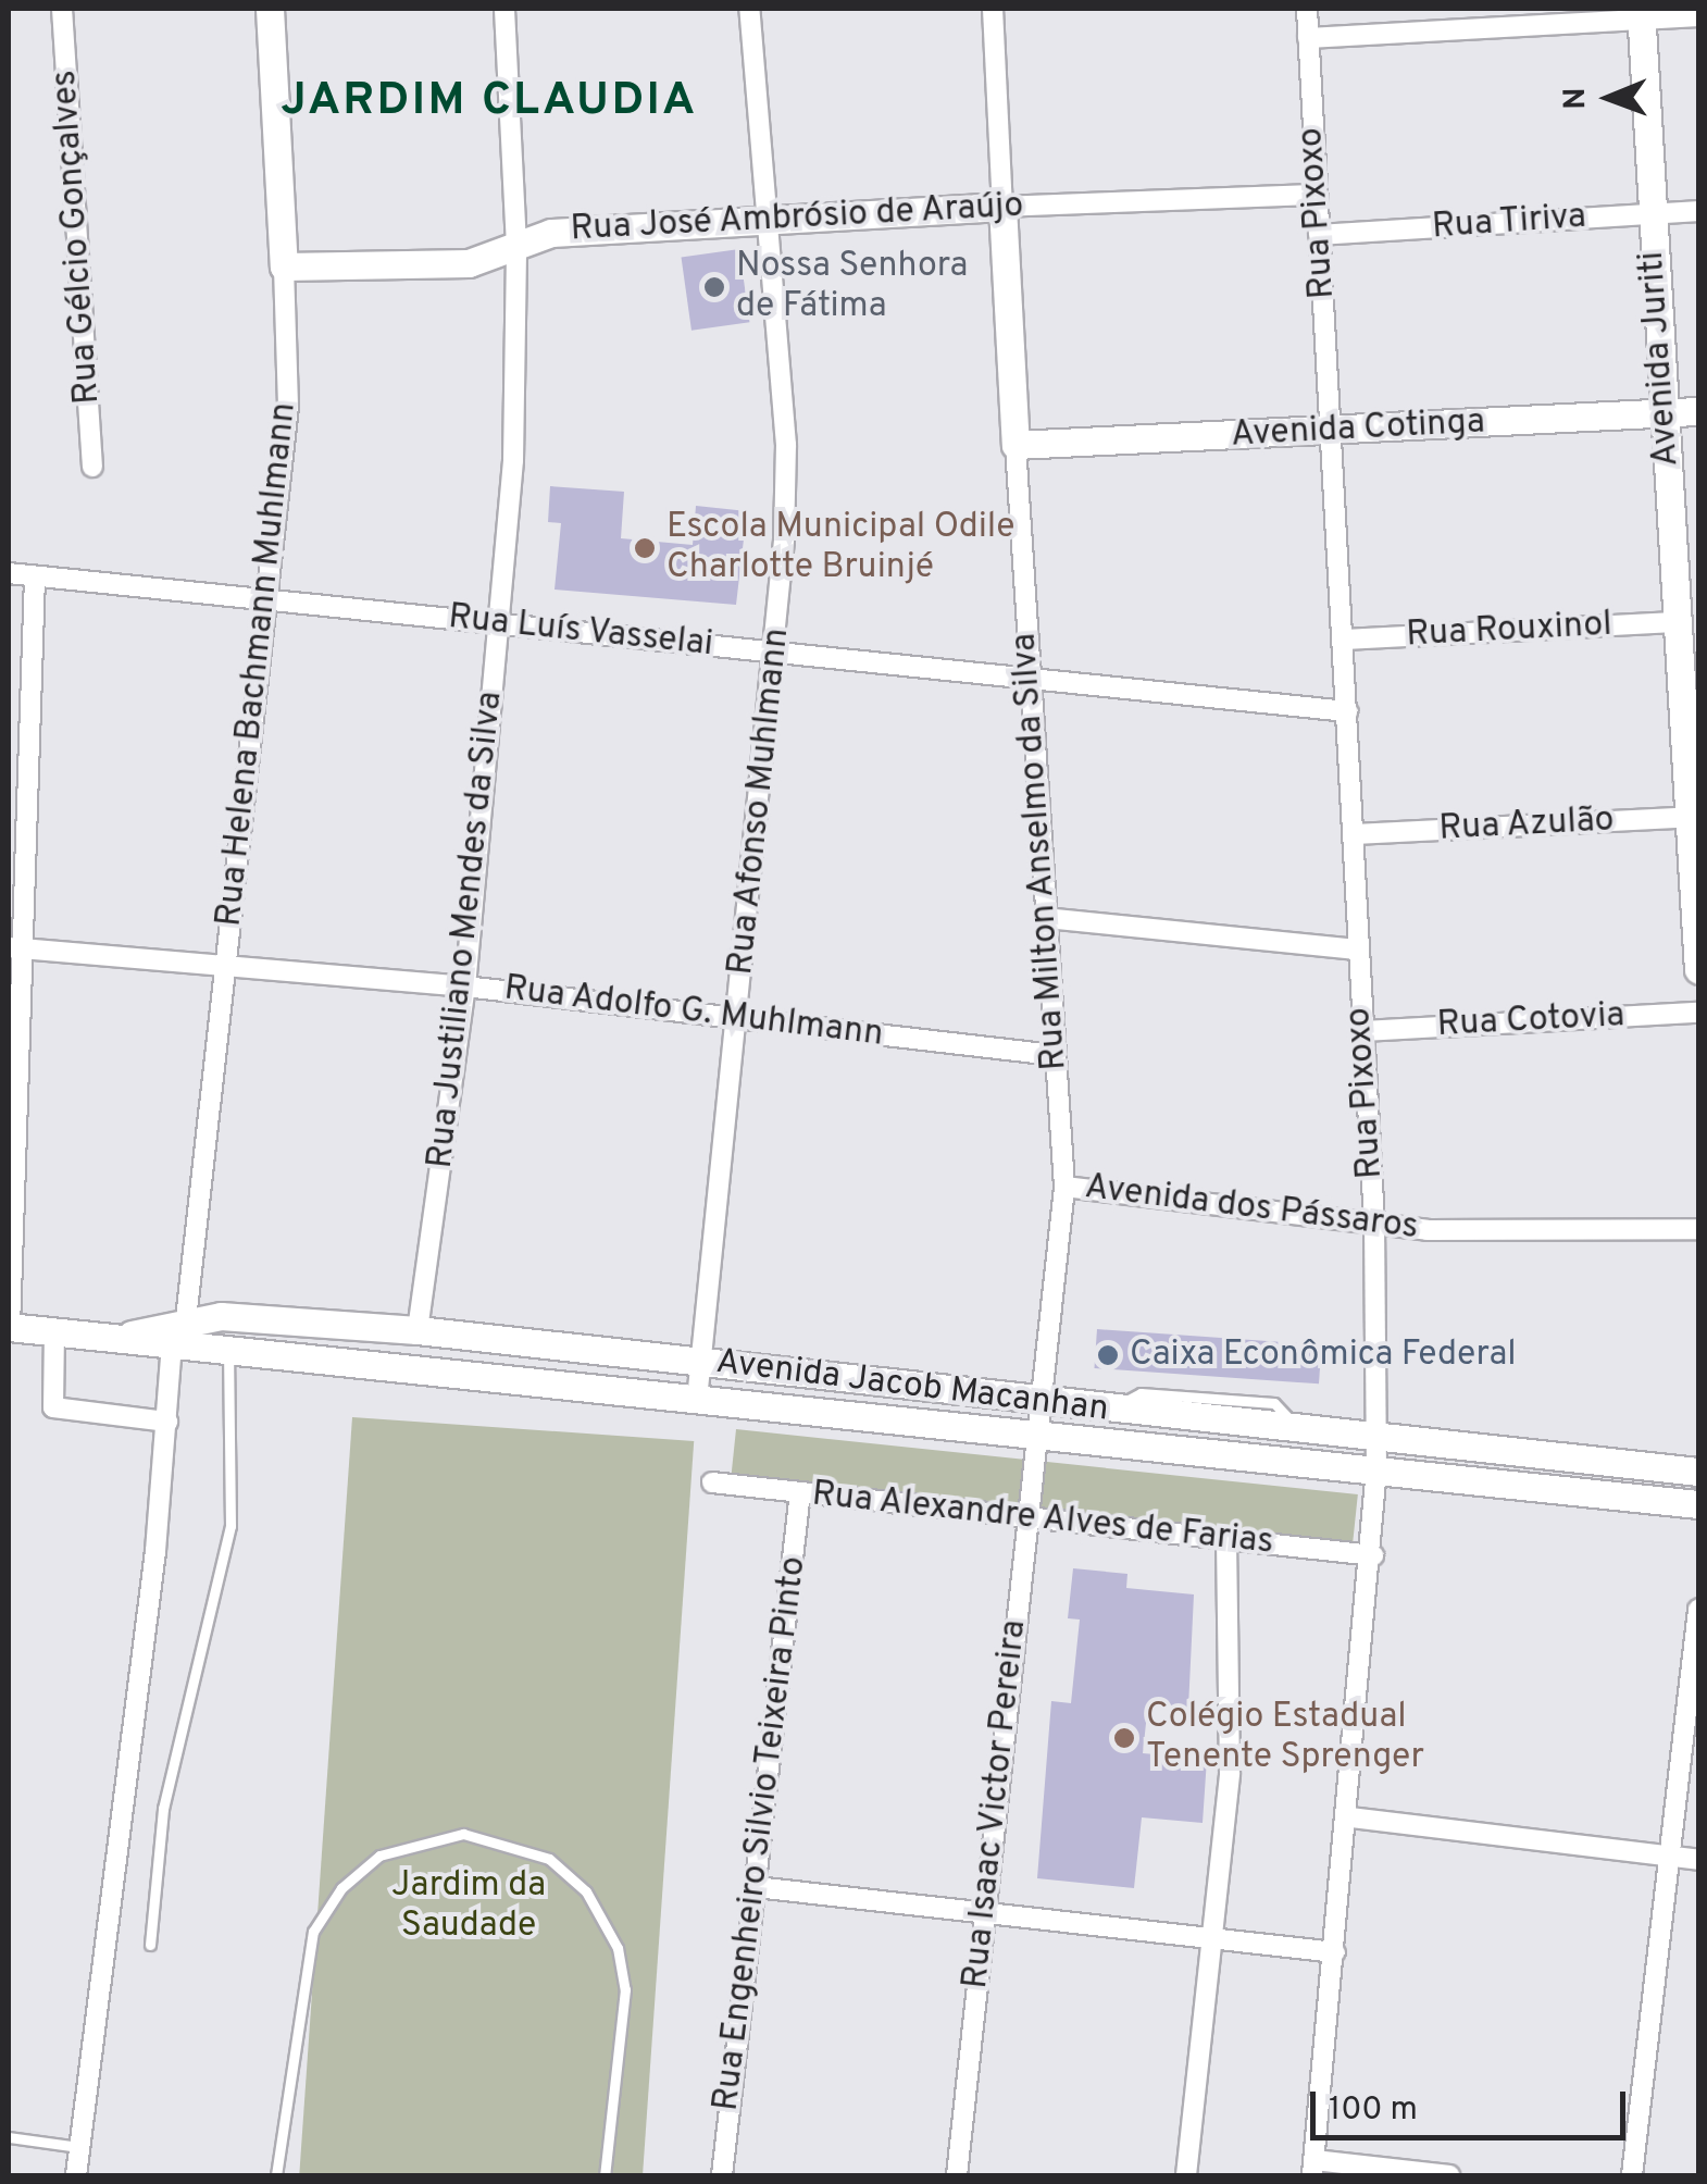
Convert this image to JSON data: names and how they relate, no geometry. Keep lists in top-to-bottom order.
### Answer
{
  "streets": {
    "main road": [
      "Rua José Ambrósio de Araújo",
      "Avenida Juriti",
      "Avenida Cotinga",
      "Rua Helena Bachmann Muhlmann",
      "Rua Milton Anselmo da Silva",
      "Avenida Jacob Macanhan"
    ],
    "street": [
      "Rua Pixoxo",
      "Rua Tiriva",
      "Rua Gélcio Gonçalves",
      "Rua Rouxinol",
      "Rua Luís Vasselai",
      "Rua Afonso Muhlmann",
      "Rua Azulão",
      "Rua Justiliano Mendes da Silva",
      "Rua Adolfo G. Muhlmann",
      "Rua Cotovia",
      "Avenida dos Pássaros",
      "Rua Alexandre Alves de Farias",
      "Rua Isaac Victor Pereira",
      "Rua Engenheiro Silvio Teixeira Pinto"
    ]
  },
  "crossings": [
    ["Rua Pixoxo", "Rua José Ambrósio de Araújo"],
    ["Rua Pixoxo", "Rua Tiriva"],
    ["Rua Pixoxo", "Avenida Cotinga"],
    ["Rua Pixoxo", "Rua Rouxinol"],
    ["Rua Pixoxo", "Rua Luís Vasselai"],
    ["Rua Pixoxo", "Rua Azulão"],
    ["Rua Pixoxo", "Rua Cotovia"],
    ["Rua Pixoxo", "Avenida dos Pássaros"],
    ["Rua Pixoxo", "Avenida Jacob Macanhan"],
    ["Rua Pixoxo", "Rua Alexandre Alves de Farias"],
    ["Rua José Ambrósio de Araújo", "Rua Helena Bachmann Muhlmann"],
    ["Rua José Ambrósio de Araújo", "Rua Afonso Muhlmann"],
    ["Rua José Ambrósio de Araújo", "Rua Milton Anselmo da Silva"],
    ["Rua José Ambrósio de Araújo", "Rua Justiliano Mendes da Silva"],
    ["Rua Tiriva", "Avenida Juriti"],
    ["Avenida Juriti", "Avenida Cotinga"],
    ["Avenida Juriti", "Rua Rouxinol"],
    ["Avenida Juriti", "Rua Azulão"],
    ["Avenida Cotinga", "Rua Milton Anselmo da Silva"],
    ["Rua Luís Vasselai", "Rua Helena Bachmann Muhlmann"],
    ["Rua Luís Vasselai", "Rua Afonso Muhlmann"],
    ["Rua Luís Vasselai", "Rua Milton Anselmo da Silva"],
    ["Rua Luís Vasselai", "Rua Justiliano Mendes da Silva"],
    ["Rua Helena Bachmann Muhlmann", "Rua Adolfo G. Muhlmann"],
    ["Rua Helena Bachmann Muhlmann", "Avenida Jacob Macanhan"],
    ["Rua Afonso Muhlmann", "Rua Adolfo G. Muhlmann"],
    ["Rua Afonso Muhlmann", "Avenida Jacob Macanhan"],
    ["Rua Milton Anselmo da Silva", "Rua Adolfo G. Muhlmann"],
    ["Rua Milton Anselmo da Silva", "Avenida dos Pássaros"],
    ["Rua Milton Anselmo da Silva", "Avenida Jacob Macanhan"],
    ["Rua Milton Anselmo da Silva", "Rua Isaac Victor Pereira"],
    ["Rua Justiliano Mendes da Silva", "Rua Adolfo G. Muhlmann"],
    ["Rua Justiliano Mendes da Silva", "Avenida Jacob Macanhan"],
    ["Avenida Jacob Macanhan", "Rua Isaac Victor Pereira"],
    ["Rua Alexandre Alves de Farias", "Rua Isaac Victor Pereira"],
    ["Rua Alexandre Alves de Farias", "Rua Engenheiro Silvio Teixeira Pinto"]
  ],
  "districts": ["JARDIM CLAUDIA"],
  "parks": ["Jardim da Saudade"],
  "places": [
    "Nossa Senhora de Fátima",
    "Escola Municipal Odile Charlotte Bruinjé",
    "Caixa Econômica Federal",
    "Colégio Estadual Tenente Sprenger"
  ],
  "scale_bar": "100 m",
  "north": "left"
}
